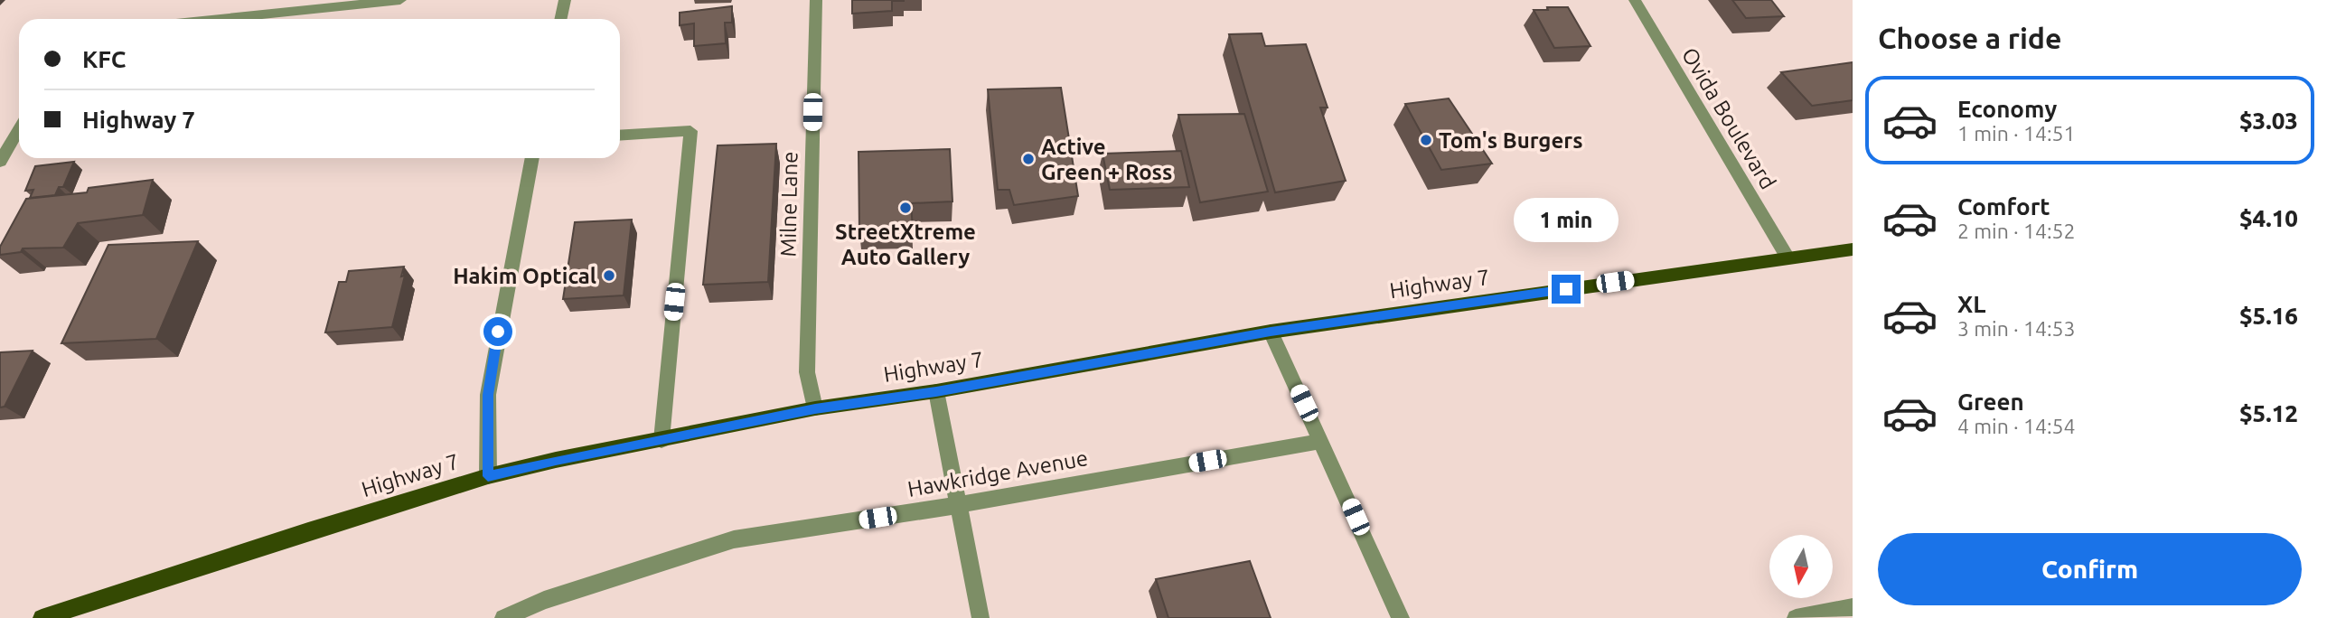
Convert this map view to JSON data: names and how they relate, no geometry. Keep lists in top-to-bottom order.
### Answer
{
  "streets": {
    "main road": ["Highway 7"],
    "street": ["Ovida Boulevard", "Milne Lane", "Hawkridge Avenue"]
  },
  "crossings": [
    ["Ovida Boulevard", "Highway 7"],
    ["Milne Lane", "Highway 7"]
  ],
  "places": [
    "Tom's Burgers",
    "Active Green + Ross",
    "StreetXtreme Auto Gallery",
    "Hakim Optical"
  ],
  "north": "bottom",
  "page": {
    "heading": "Choose a ride",
    "banner": ["KFC", "Highway 7"],
    "list": [
      {
        "name": "Economy",
        "note": "1 min · 14:51",
        "value": "$3.03"
      },
      {
        "name": "Comfort",
        "note": "2 min · 14:52",
        "value": "$4.10"
      },
      {
        "name": "XL",
        "note": "3 min · 14:53",
        "value": "$5.16"
      },
      {
        "name": "Green",
        "note": "4 min · 14:54",
        "value": "$5.12"
      }
    ],
    "bubble": "1 min",
    "buttons": "Confirm"
  }
}
